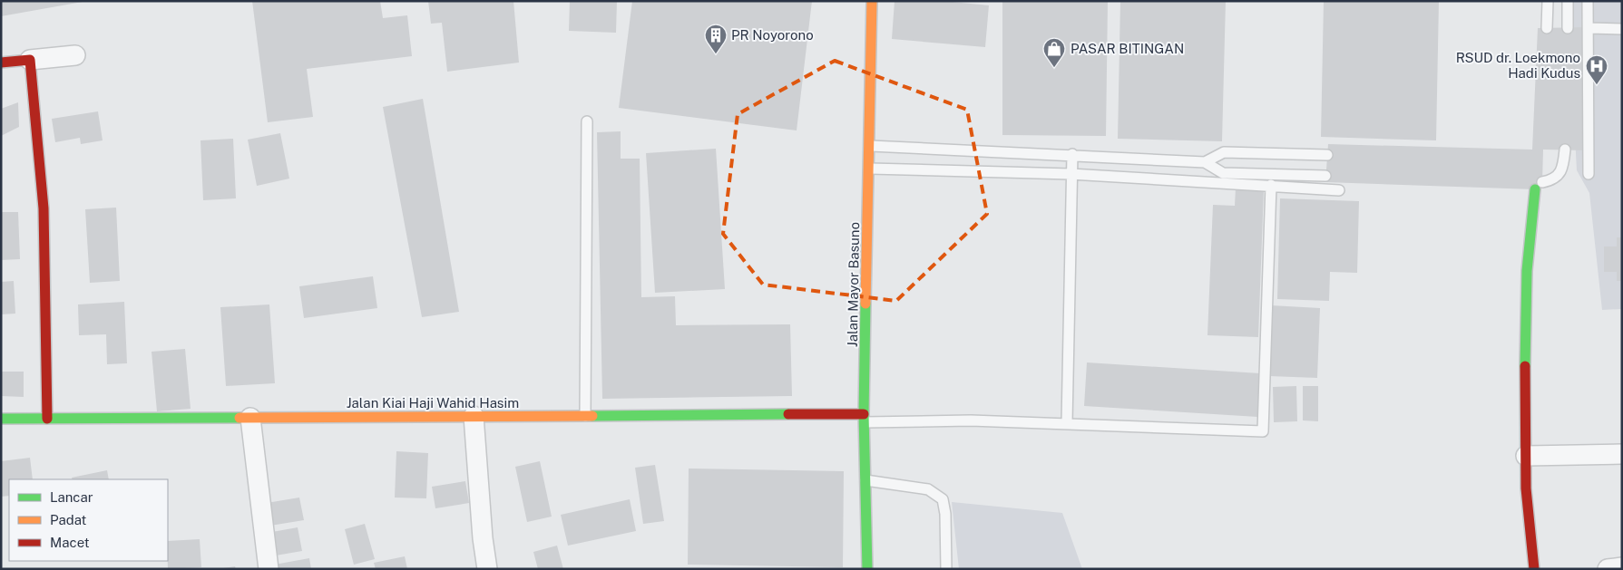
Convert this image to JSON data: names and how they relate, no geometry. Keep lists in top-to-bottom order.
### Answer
{
  "streets": {
    "street": ["Jalan Mayor Basuno", "Jalan Kiai Haji Wahid Hasim"]
  },
  "crossings": [
    ["Jalan Mayor Basuno", "Jalan Kiai Haji Wahid Hasim"]
  ],
  "places": {
    "building": ["PR Noyorono"],
    "shop": ["PASAR BITINGAN"],
    "hospital": ["RSUD dr. Loekmono Hadi Kudus"]
  },
  "legend": ["Lancar", "Padat", "Macet"]
}
